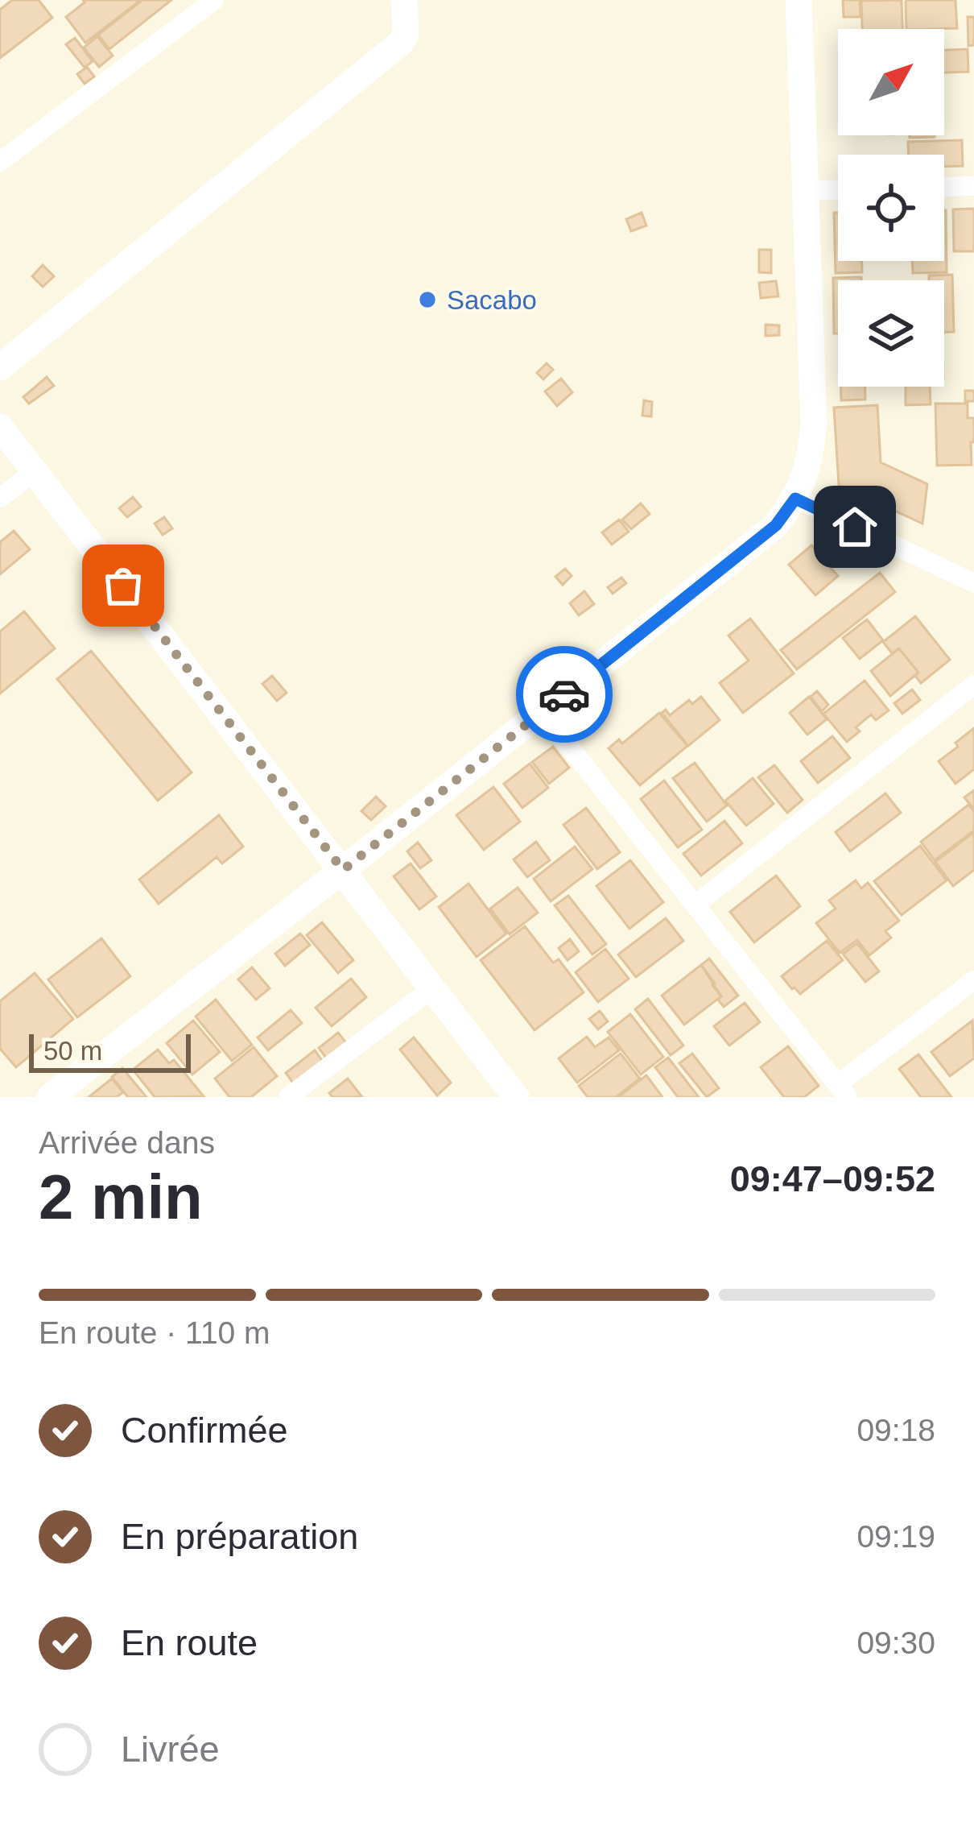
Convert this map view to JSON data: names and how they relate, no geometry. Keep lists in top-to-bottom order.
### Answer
{
  "places": ["Sacabo"],
  "scale_bar": "50 m",
  "north": "top right",
  "page": {
    "scale": "50 m",
    "heading": ["2 min", "Arrivée dans", "09:47–09:52"],
    "bar": "En route · 110 m",
    "list": [
      ["Confirmée", "09:18"],
      ["En préparation", "09:19"],
      ["En route", "09:30"],
      "Livrée"
    ]
  }
}
